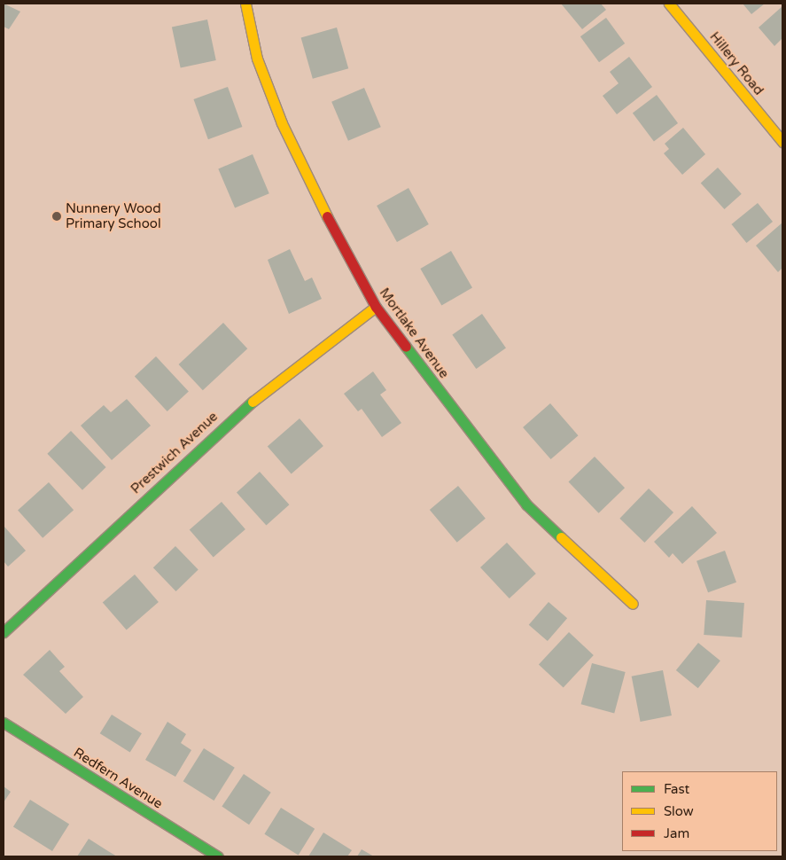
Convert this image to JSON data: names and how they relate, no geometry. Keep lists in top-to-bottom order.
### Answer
{
  "streets": {
    "street": [
      "Hillery Road",
      "Mortlake Avenue",
      "Prestwich Avenue",
      "Redfern Avenue"
    ]
  },
  "crossings": [
    ["Mortlake Avenue", "Prestwich Avenue"]
  ],
  "places": ["Nunnery Wood Primary School"],
  "legend": ["Fast", "Slow", "Jam"]
}
